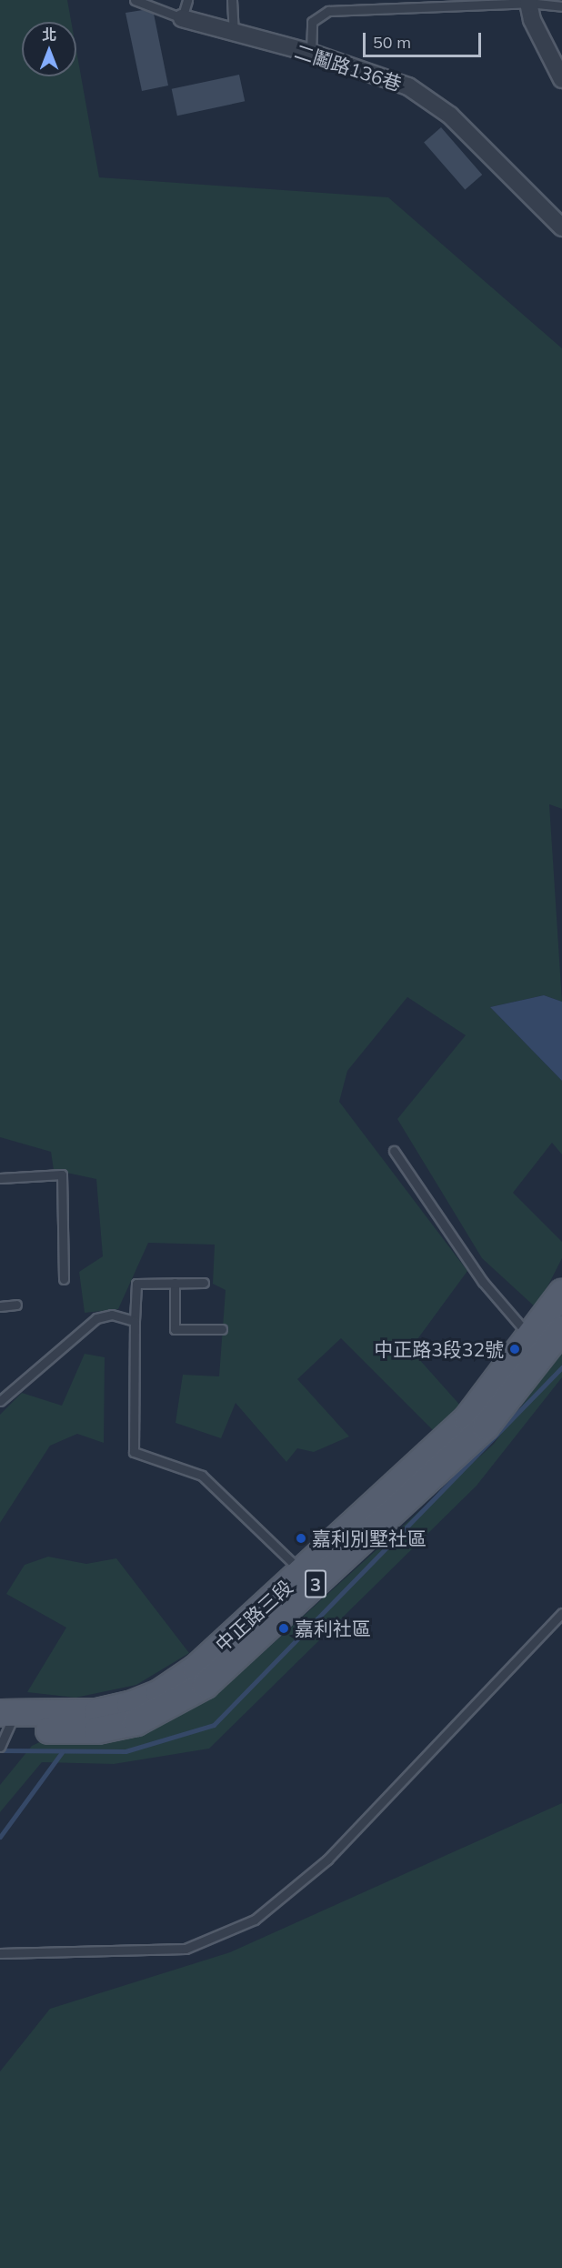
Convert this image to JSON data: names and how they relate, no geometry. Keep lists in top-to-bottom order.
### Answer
{
  "streets": {
    "main road": ["3", "中正路三段"],
    "street": ["二鬮路136巷"]
  },
  "places": ["中正路3段32號", "嘉利別墅社區", "嘉利社區"],
  "scale_bar": "50 m",
  "north": "top"
}
